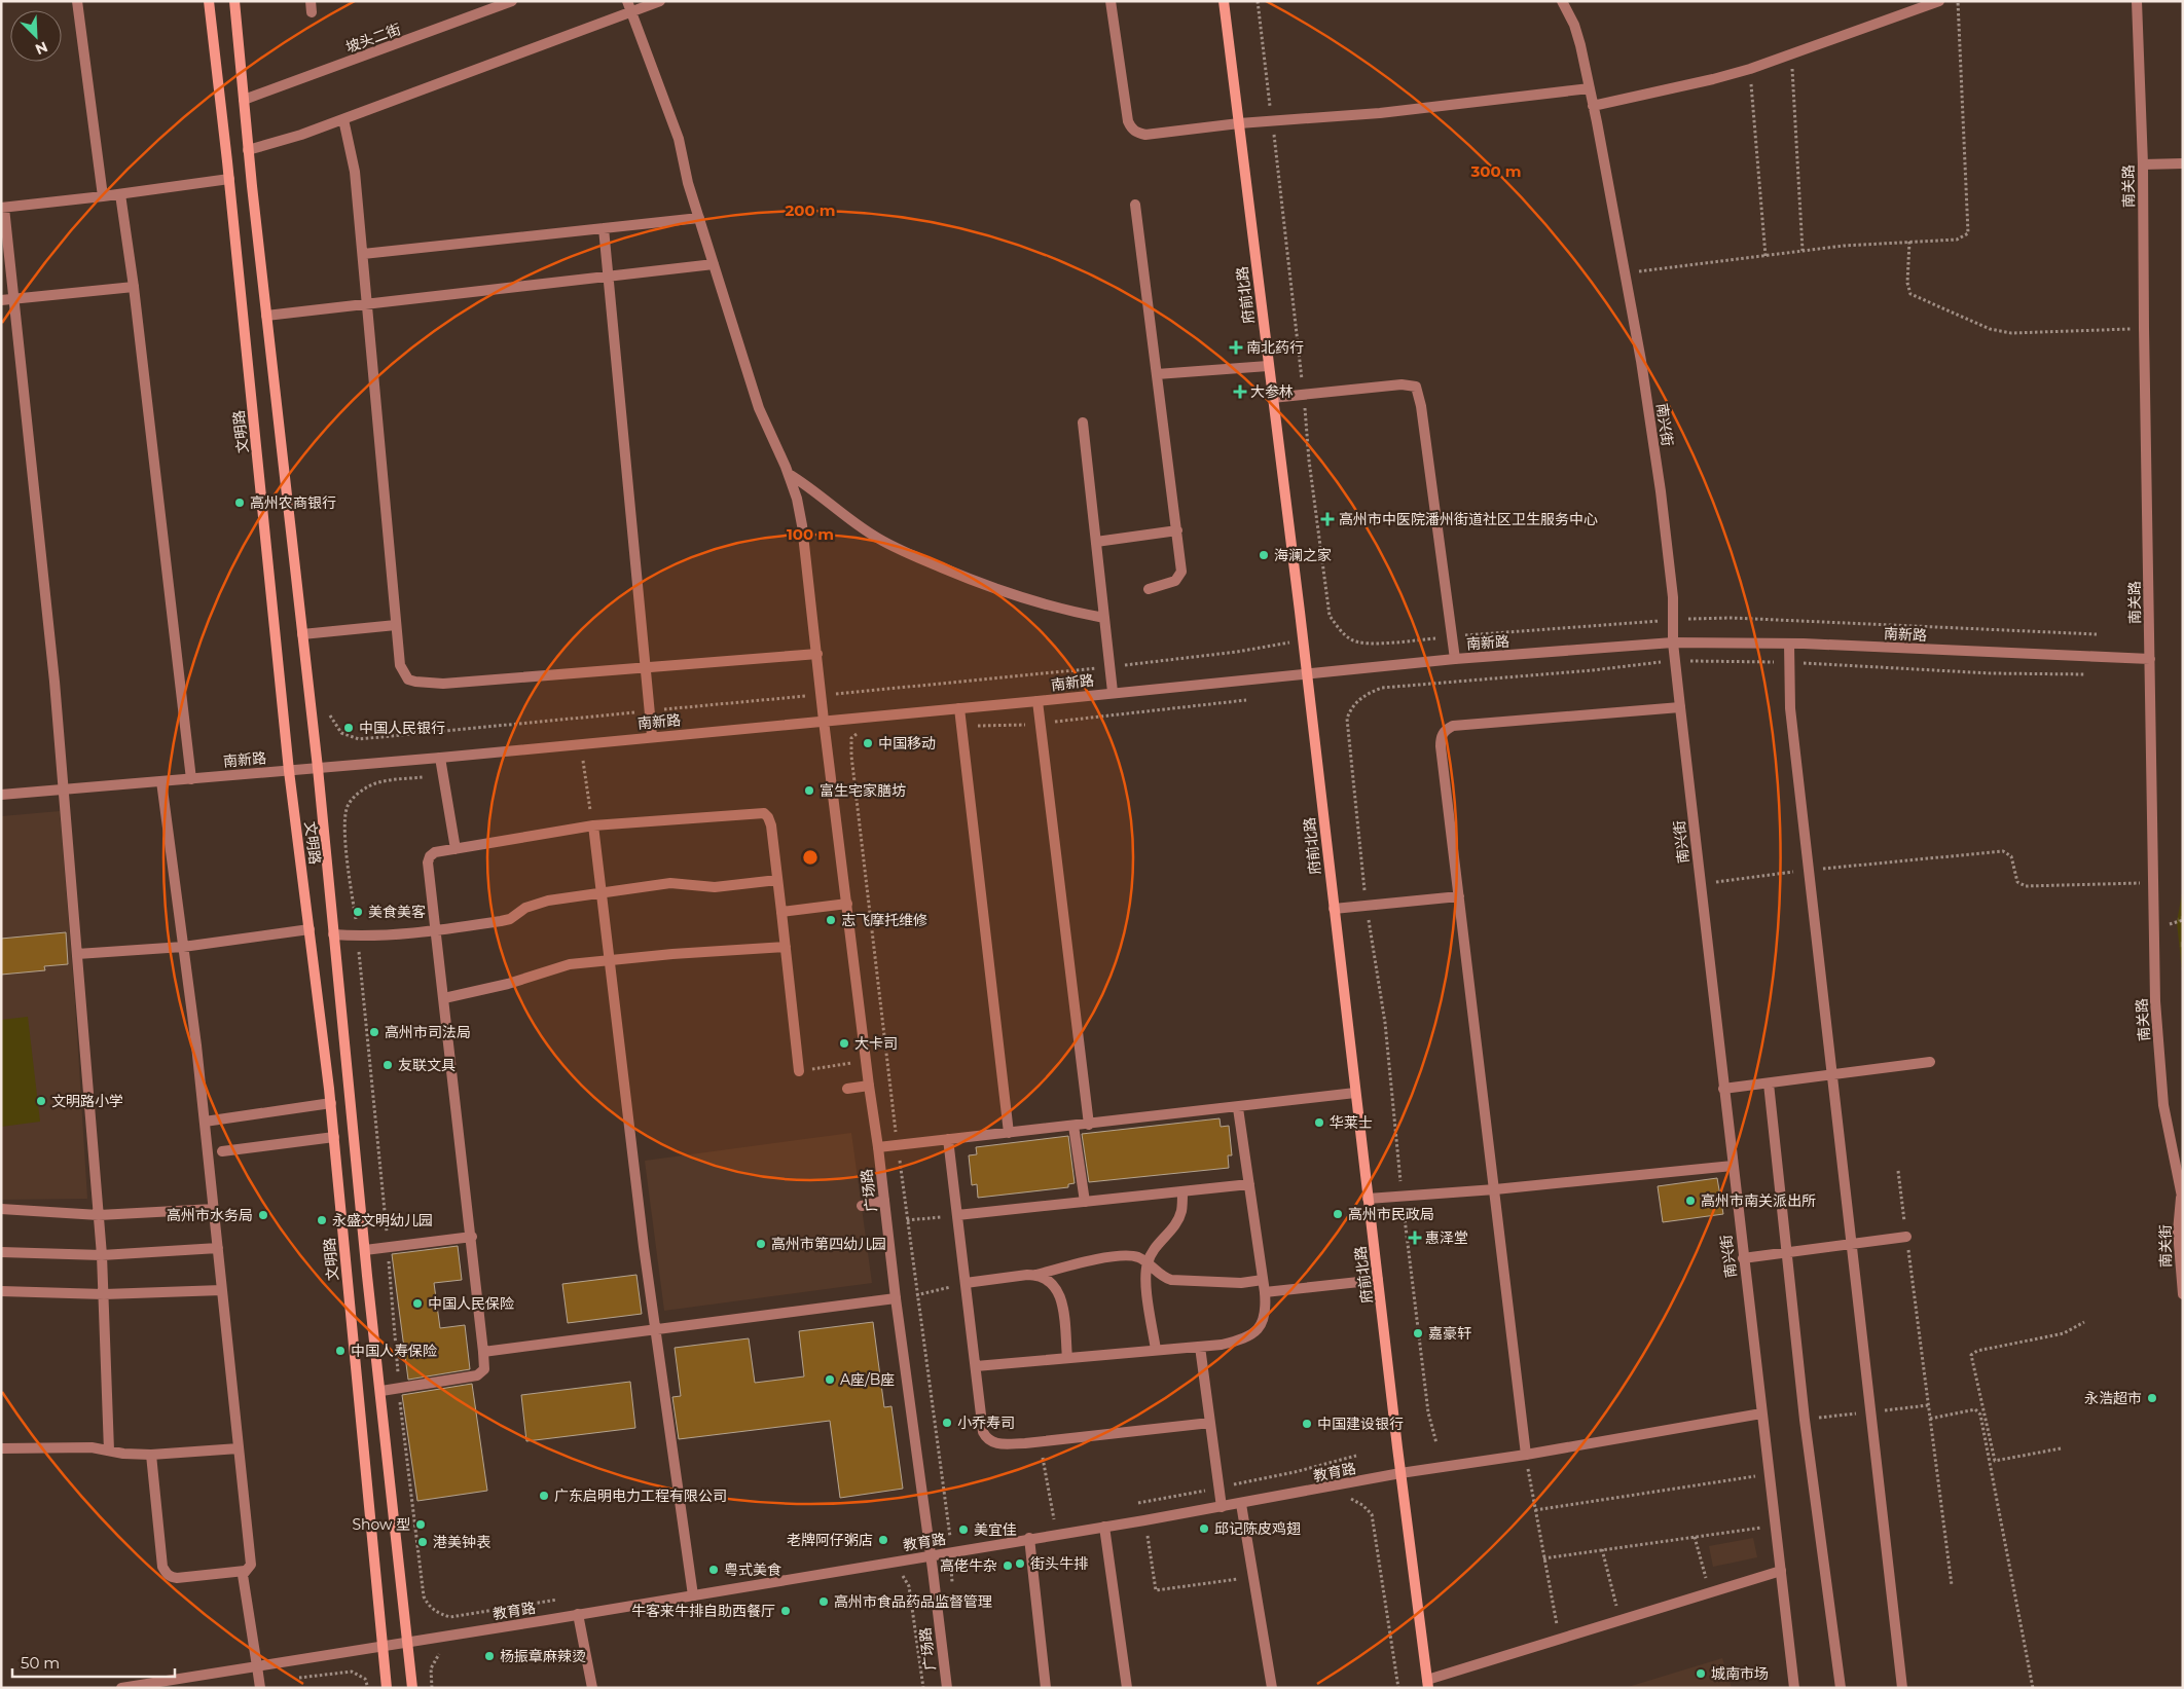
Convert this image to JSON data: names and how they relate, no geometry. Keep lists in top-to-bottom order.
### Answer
{
  "streets": {
    "main road": ["府前北路", "文明路"],
    "street": [
      "坡头二街",
      "南关路",
      "南兴街",
      "南新路",
      "广场路",
      "南关街",
      "教育路"
    ]
  },
  "crossings": [
    ["坡头二街", "文明路"],
    ["南关路", "南新路"],
    ["南关路", "南关街"],
    ["府前北路", "南新路"],
    ["府前北路", "教育路"],
    ["南兴街", "南新路"],
    ["南兴街", "教育路"],
    ["文明路", "南新路"],
    ["文明路", "教育路"],
    ["南新路", "广场路"],
    ["广场路", "教育路"]
  ],
  "places": {
    "health": [
      "南北药行",
      "大参林",
      "高州市中医院潘州街道社区卫生服务中心",
      "惠泽堂"
    ],
    "other": [
      "高州农商银行",
      "海澜之家",
      "中国人民银行",
      "中国移动",
      "富生宅家膳坊",
      "美食美客",
      "志飞摩托维修",
      "高州市司法局",
      "大卡司",
      "友联文具",
      "文明路小学",
      "华莱士",
      "高州市南关派出所",
      "高州市民政局",
      "高州市水务局",
      "永盛文明幼儿园",
      "高州市第四幼儿园",
      "中国人民保险",
      "嘉豪轩",
      "中国人寿保险",
      "A座/B座",
      "永浩超市",
      "小乔寿司",
      "中国建设银行",
      "广东启明电力工程有限公司",
      "Show 型",
      "邱记陈皮鸡翅",
      "美宜佳",
      "老牌阿仔粥店",
      "港美钟表",
      "街头牛排",
      "高佬牛杂",
      "粤式美食",
      "高州市食品药品监督管理",
      "牛客来牛排自助西餐厅",
      "杨振章麻辣烫",
      "城南市场"
    ]
  },
  "scale_bar": "50 m",
  "north": "bottom right",
  "rings": ["300 m", "200 m", "100 m"]
}
